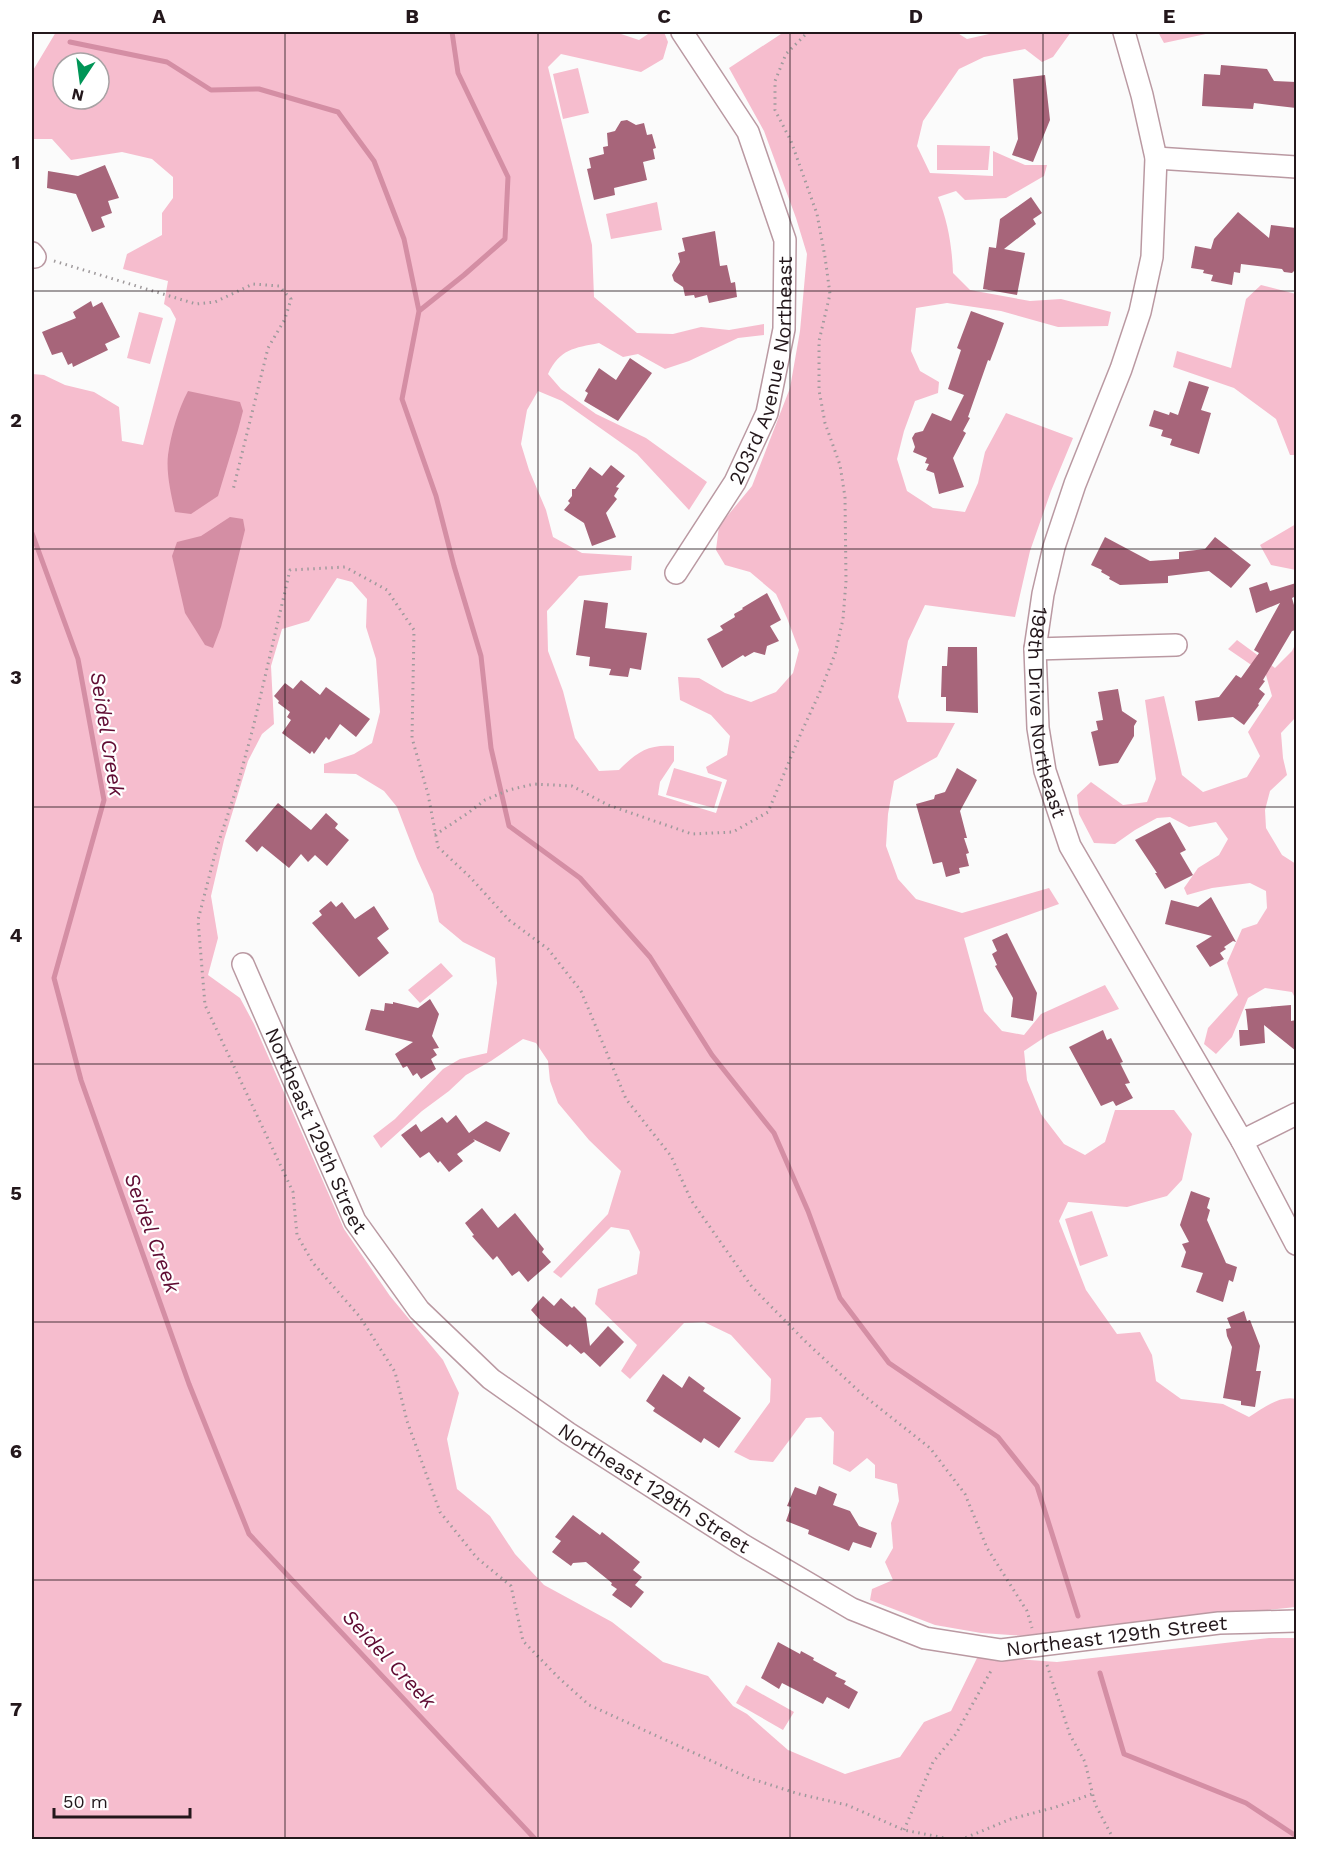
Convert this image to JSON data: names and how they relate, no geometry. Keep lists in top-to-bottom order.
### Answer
{
  "streets": {
    "street": ["203rd Avenue Northeast", "198th Drive Northeast", "Northeast 129th Street"]
  },
  "water": ["Seidel Creek"],
  "scale_bar": "50 m",
  "north": "bottom",
  "grid": {
    "columns": [
      "A",
      "B",
      "C",
      "D",
      "E"
    ],
    "rows": [
      "1",
      "2",
      "3",
      "4",
      "5",
      "6",
      "7"
    ]
  }
}
